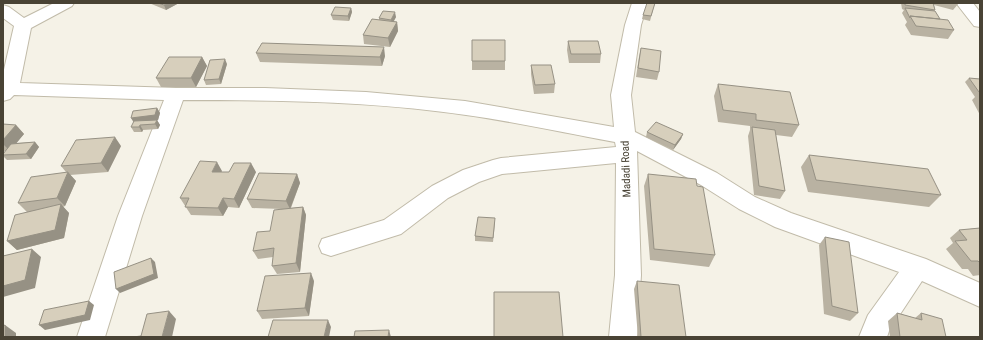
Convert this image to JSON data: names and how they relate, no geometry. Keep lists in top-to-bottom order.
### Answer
{
  "streets": {
    "street": ["Madadi Road"]
  }
}
